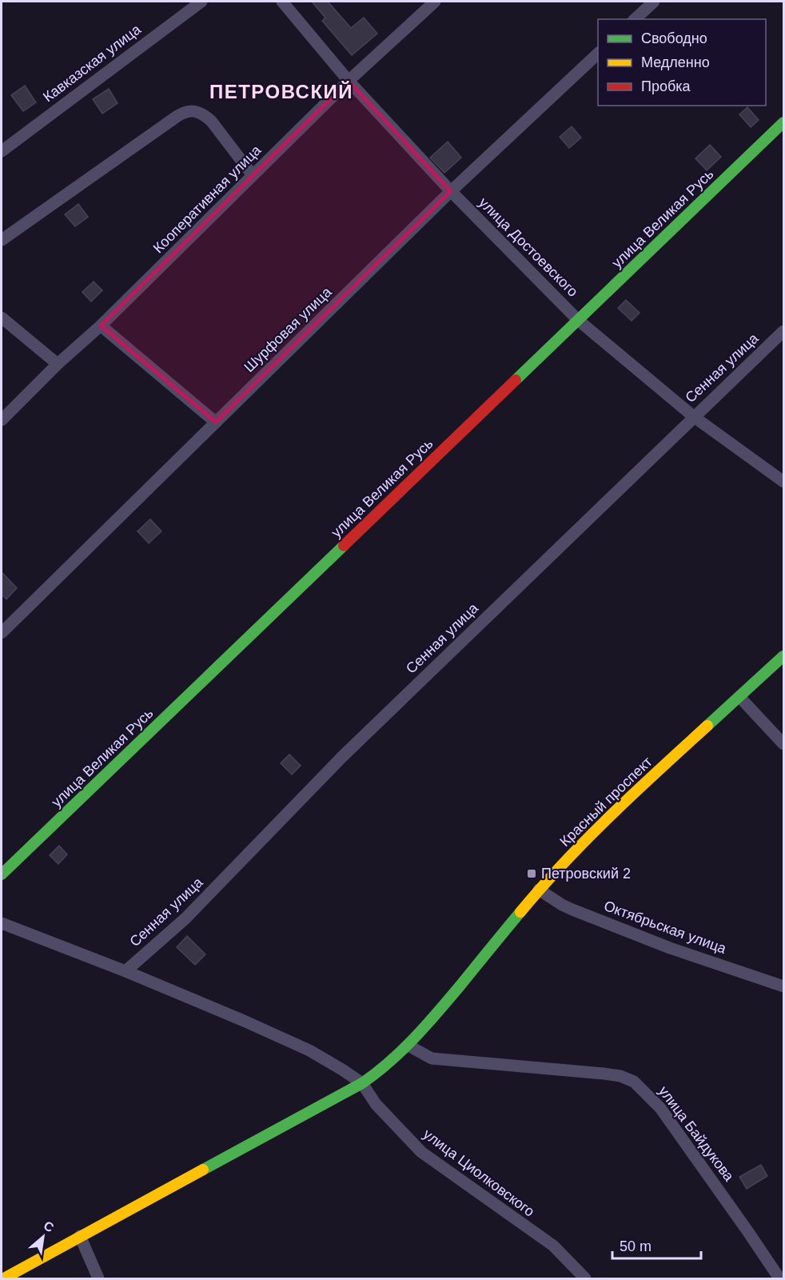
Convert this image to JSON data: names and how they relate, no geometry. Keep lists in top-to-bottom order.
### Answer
{
  "streets": {
    "street": [
      "Кавказская улица",
      "Кооперативная улица",
      "улица Великая Русь",
      "улица Достоевского",
      "Шурфовая улица",
      "Сенная улица",
      "Красный проспект",
      "Октябрьская улица",
      "улица Байдукова",
      "улица Циолковского"
    ]
  },
  "crossings": [
    ["Кооперативная улица", "улица Достоевского"],
    ["улица Великая Русь", "улица Достоевского"],
    ["улица Достоевского", "Шурфовая улица"],
    ["улица Достоевского", "Сенная улица"],
    ["Красный проспект", "Октябрьская улица"],
    ["Красный проспект", "улица Байдукова"],
    ["Красный проспект", "улица Циолковского"]
  ],
  "districts": ["ПЕТРОВСКИЙ"],
  "places": {
    "transit": ["Петровский 2"]
  },
  "legend": ["Свободно", "Медленно", "Пробка"],
  "scale_bar": "50 m",
  "north": "top right"
}
